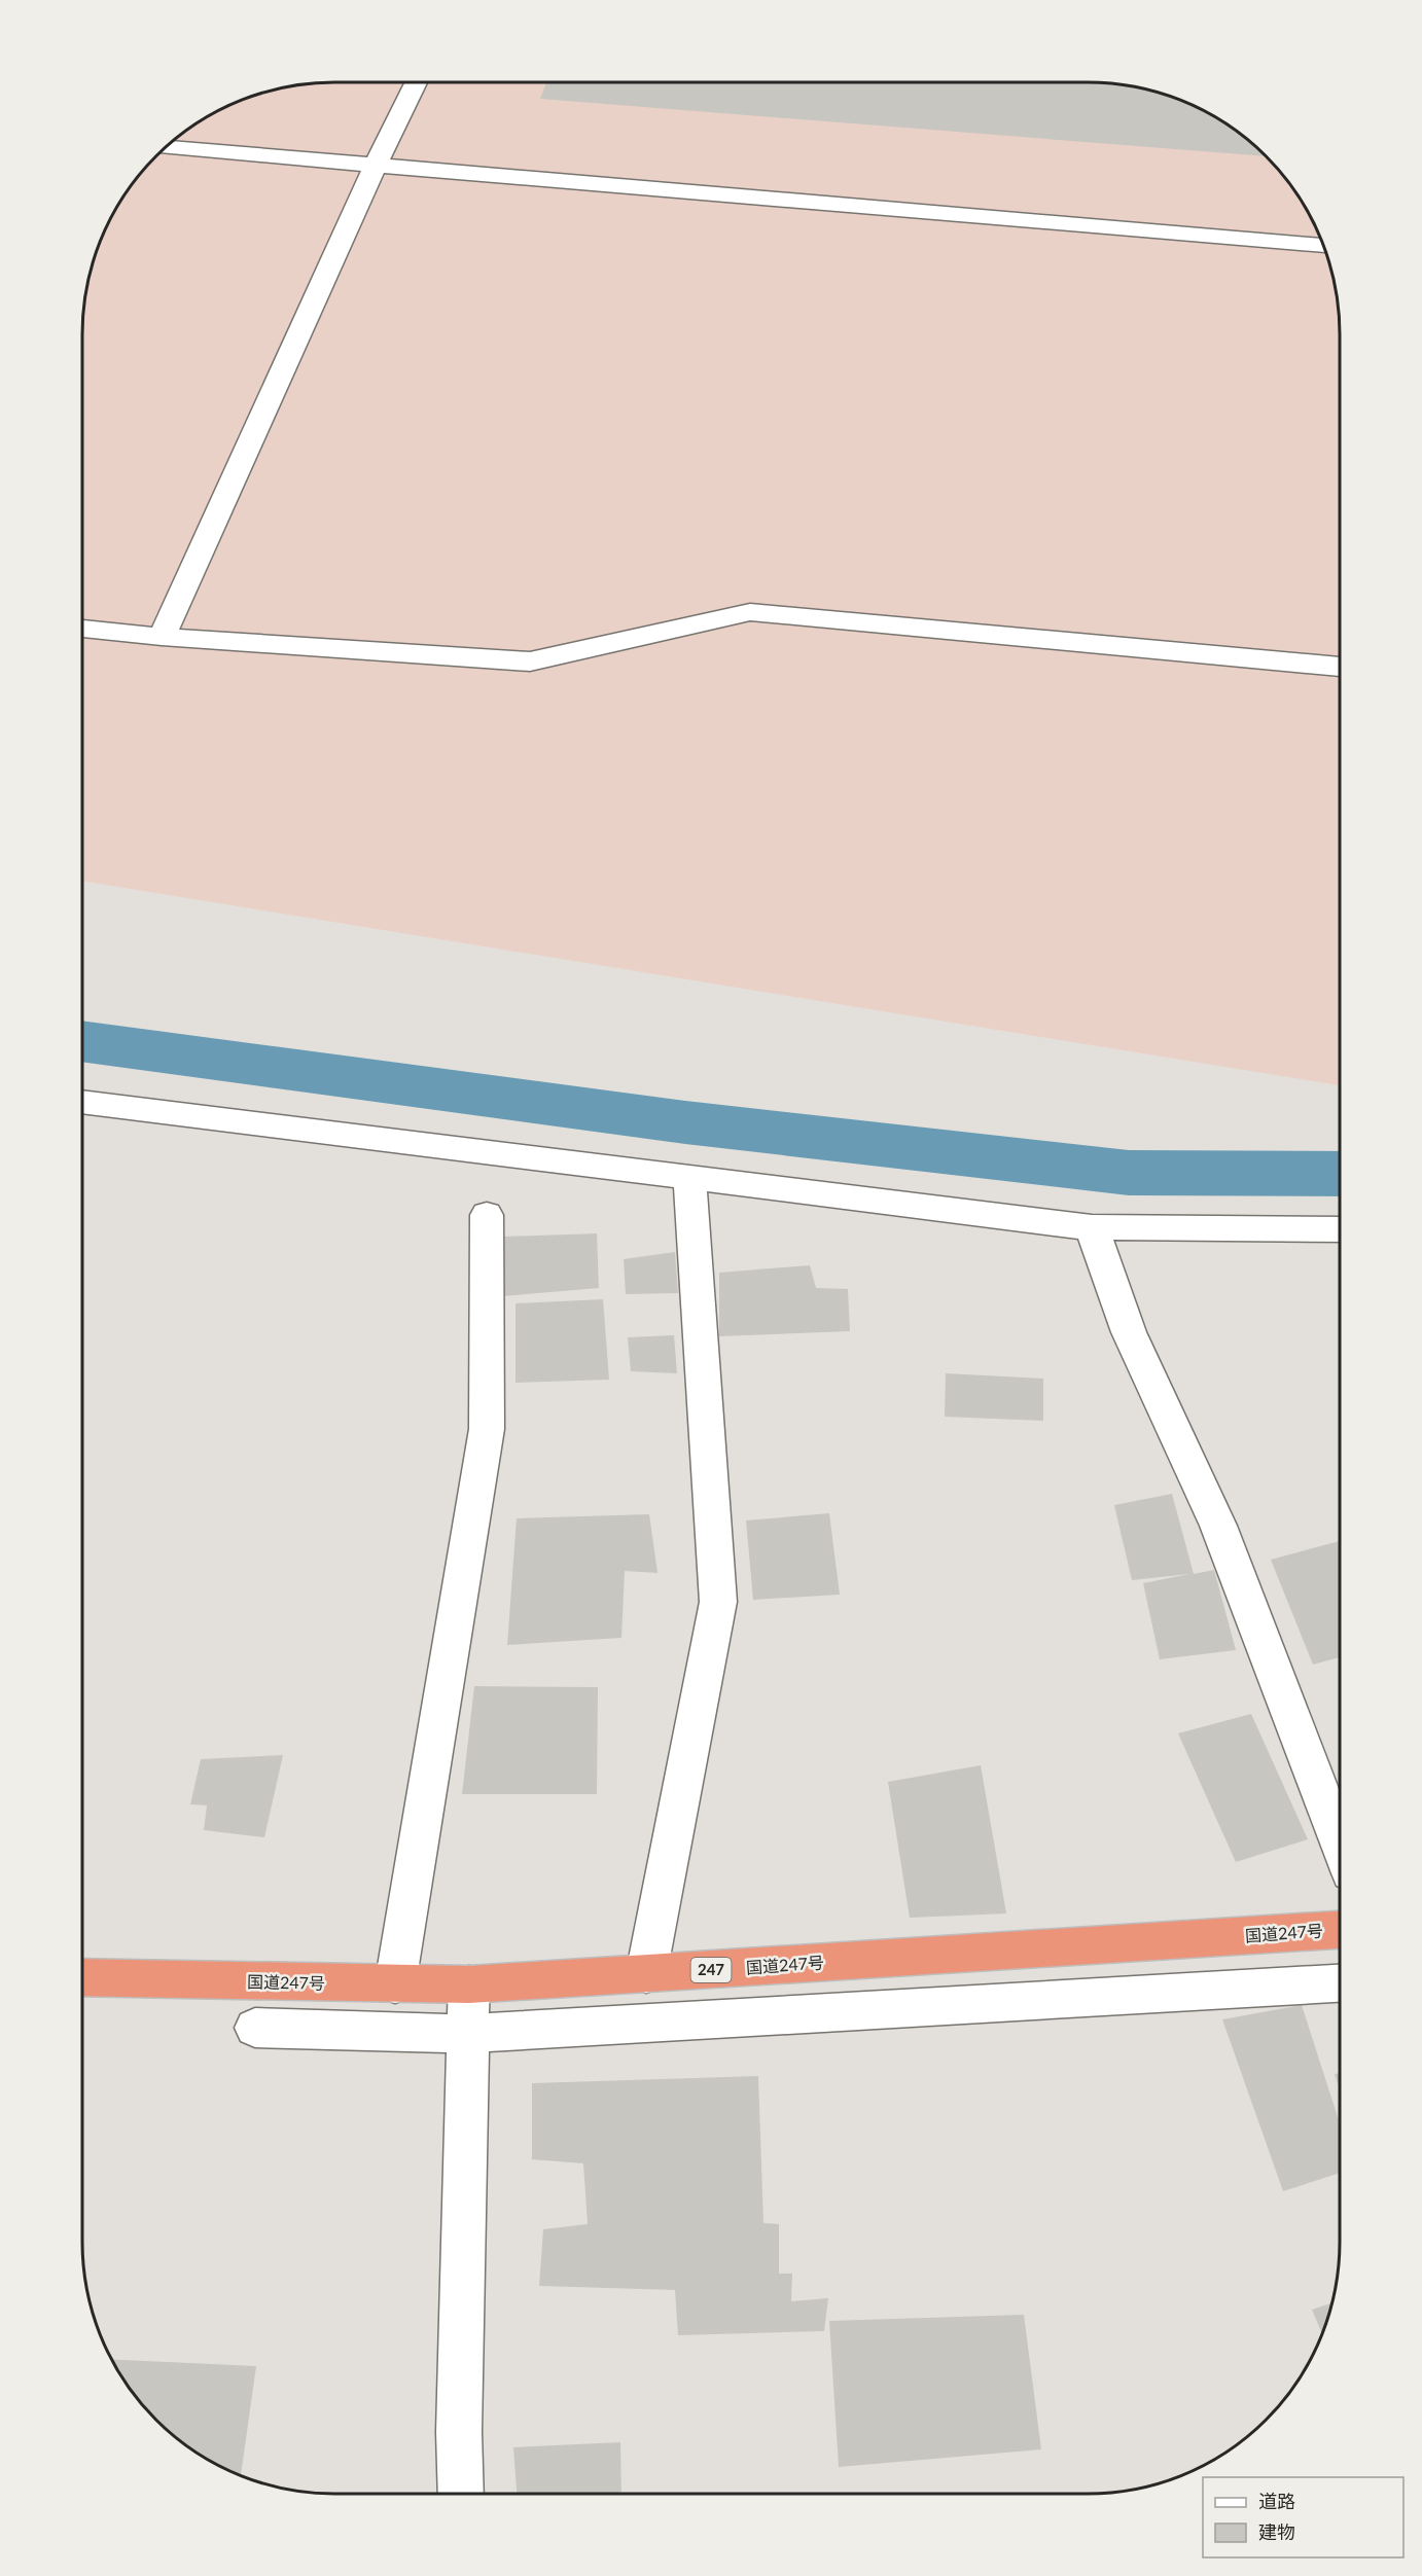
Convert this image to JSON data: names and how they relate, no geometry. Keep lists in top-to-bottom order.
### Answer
{
  "streets": {
    "highway": ["国道247号", "247"]
  },
  "legend": ["道路", "建物"]
}
